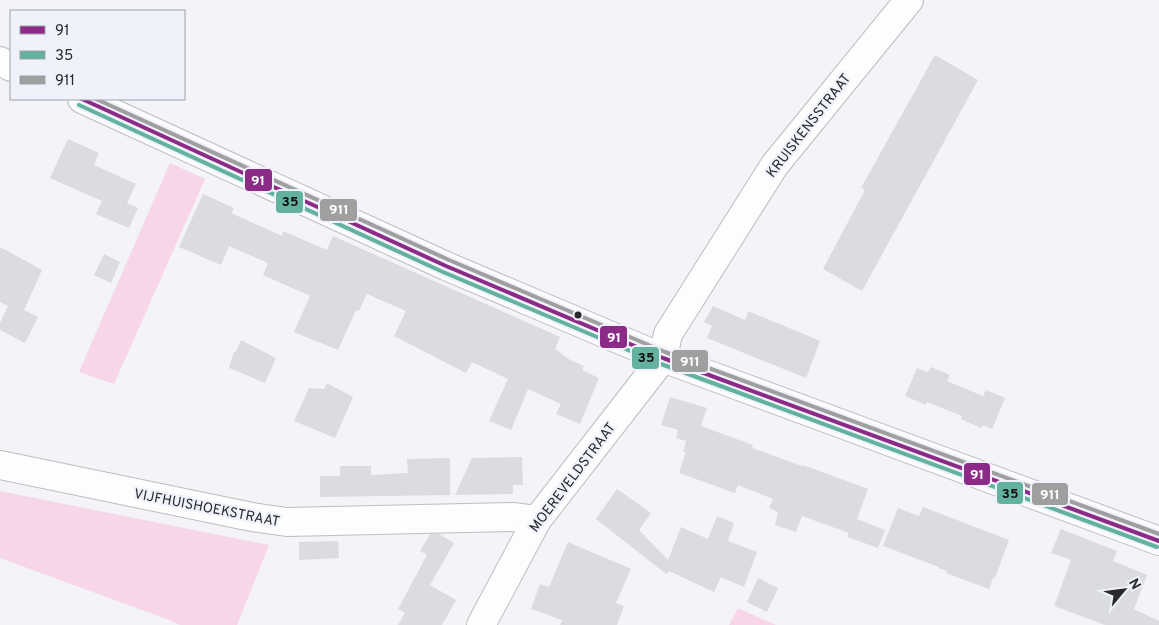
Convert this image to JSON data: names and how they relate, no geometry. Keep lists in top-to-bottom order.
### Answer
{
  "streets": {
    "street": ["KRUISKENSSTRAAT", "MOEREVELDSTRAAT", "VIJFHUISHOEKSTRAAT"]
  },
  "crossings": [
    ["KRUISKENSSTRAAT", "MOEREVELDSTRAAT"],
    ["MOEREVELDSTRAAT", "VIJFHUISHOEKSTRAAT"]
  ],
  "lines": ["transit line 91", "transit line 911", "transit line 35"],
  "legend": ["91", "35", "911"],
  "north": "top right"
}
